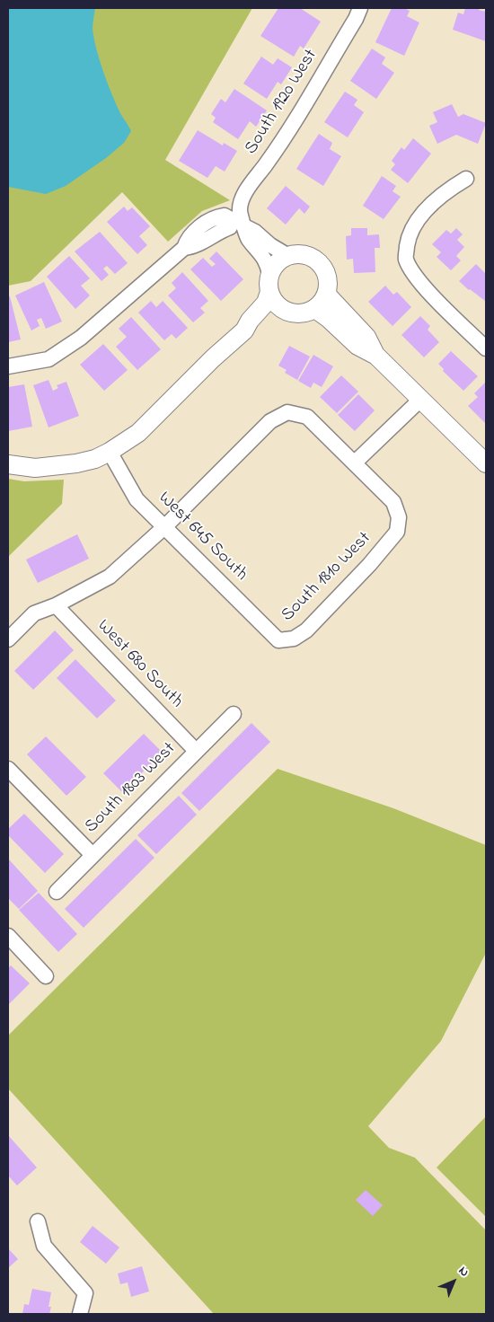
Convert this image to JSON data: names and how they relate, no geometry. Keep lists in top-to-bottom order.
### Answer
{
  "streets": {
    "street": [
      "South 1920 West",
      "West 645 South",
      "South 1810 West",
      "West 680 South",
      "South 1803 West"
    ]
  },
  "crossings": [
    ["West 645 South", "South 1810 West"],
    ["West 680 South", "South 1803 West"]
  ],
  "north": "top right"
}
